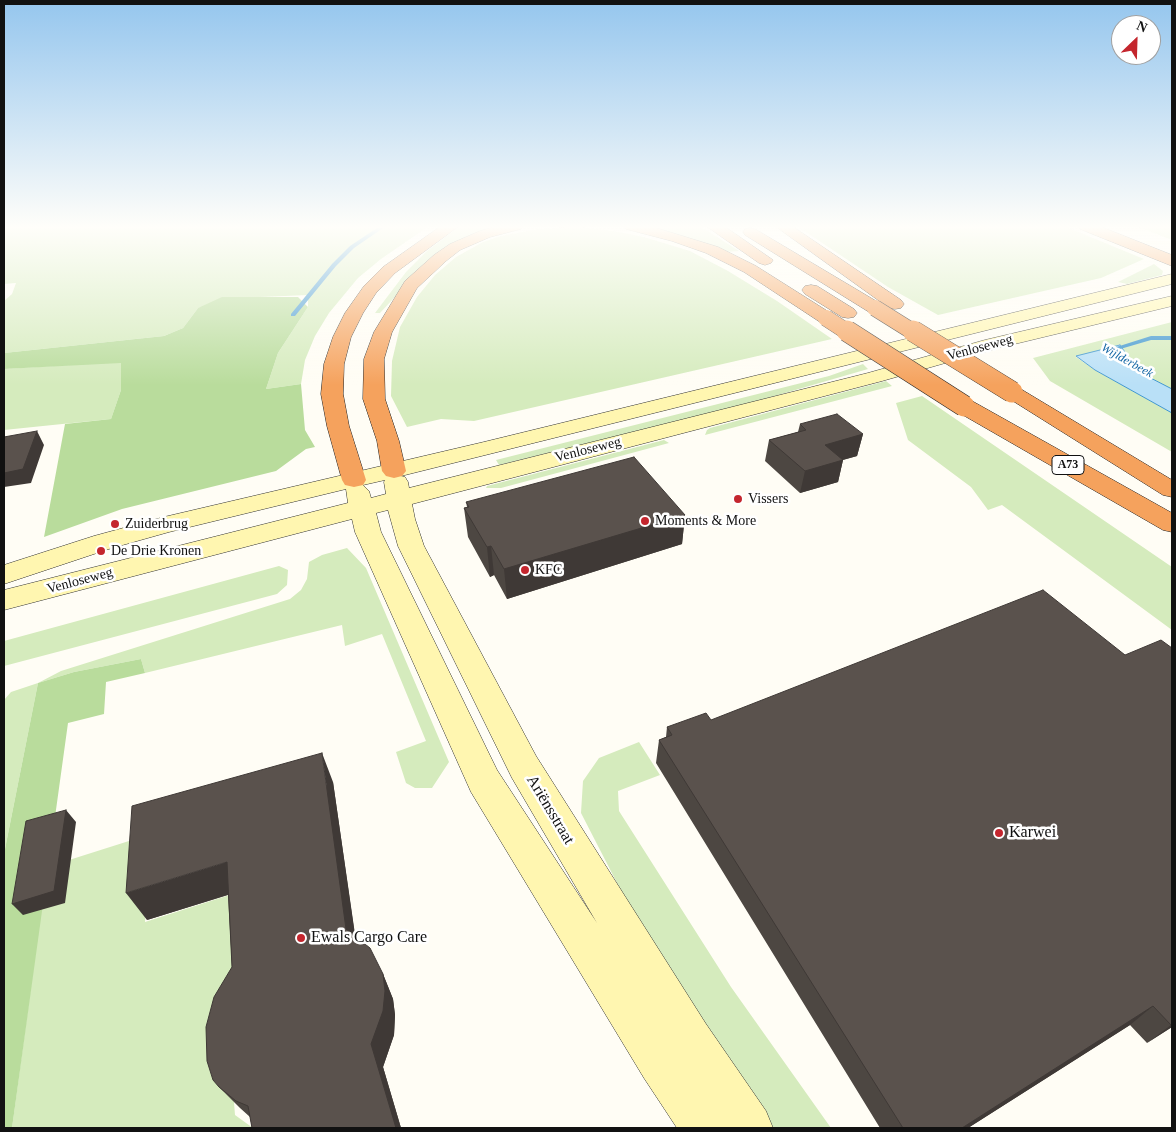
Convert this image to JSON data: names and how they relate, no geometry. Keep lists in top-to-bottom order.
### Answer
{
  "streets": {
    "highway": ["A73"],
    "main road": ["Venloseweg", "Ariënsstraat"]
  },
  "crossings": [
    ["Venloseweg", "Ariënsstraat"]
  ],
  "water": ["Wijlderbeek"],
  "places": [
    "Vissers",
    "Moments & More",
    "Zuiderbrug",
    "De Drie Kronen",
    "KFC",
    "Karwei",
    "Ewals Cargo Care"
  ],
  "north": "top right"
}
